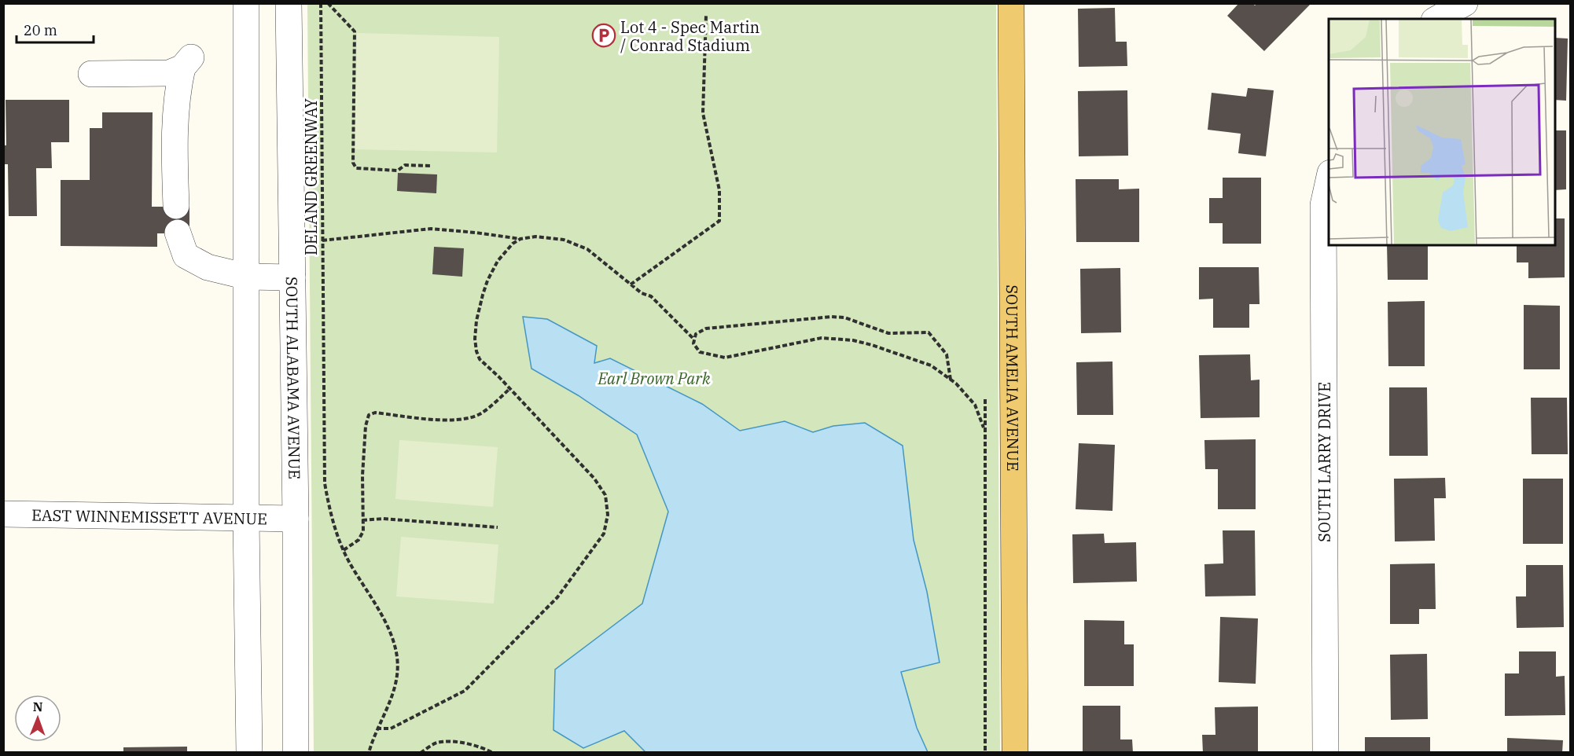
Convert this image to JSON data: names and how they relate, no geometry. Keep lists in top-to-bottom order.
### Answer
{
  "streets": {
    "main road": ["SOUTH AMELIA AVENUE"],
    "street": ["SOUTH ALABAMA AVENUE", "SOUTH LARRY DRIVE", "EAST WINNEMISSETT AVENUE"],
    "path": ["DELAND GREENWAY"]
  },
  "crossings": [
    ["SOUTH ALABAMA AVENUE", "EAST WINNEMISSETT AVENUE"]
  ],
  "parks": ["Earl Brown Park"],
  "places": {
    "parking": ["Lot 4 - Spec Martin / Conrad Stadium"]
  },
  "scale_bar": "20 m",
  "north": "top"
}
